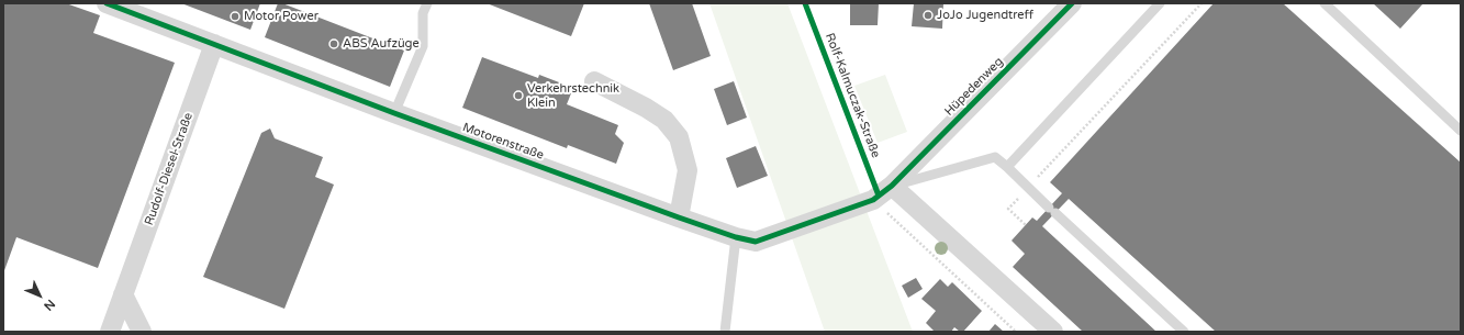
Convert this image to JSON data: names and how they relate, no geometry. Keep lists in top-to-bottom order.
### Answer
{
  "streets": {
    "street": ["Hüpedenweg", "Motorenstraße", "Rudolf-Diesel-Straße"],
    "cycle path": ["Rolf-Kalmuczak-Straße"]
  },
  "crossings": [
    ["Hüpedenweg", "Motorenstraße"],
    ["Motorenstraße", "Rudolf-Diesel-Straße"]
  ],
  "places": [
    "JoJo Jugendtreff",
    "Motor Power",
    "ABS Aufzüge",
    "Verkehrstechnik Klein"
  ],
  "north": "bottom right"
}
